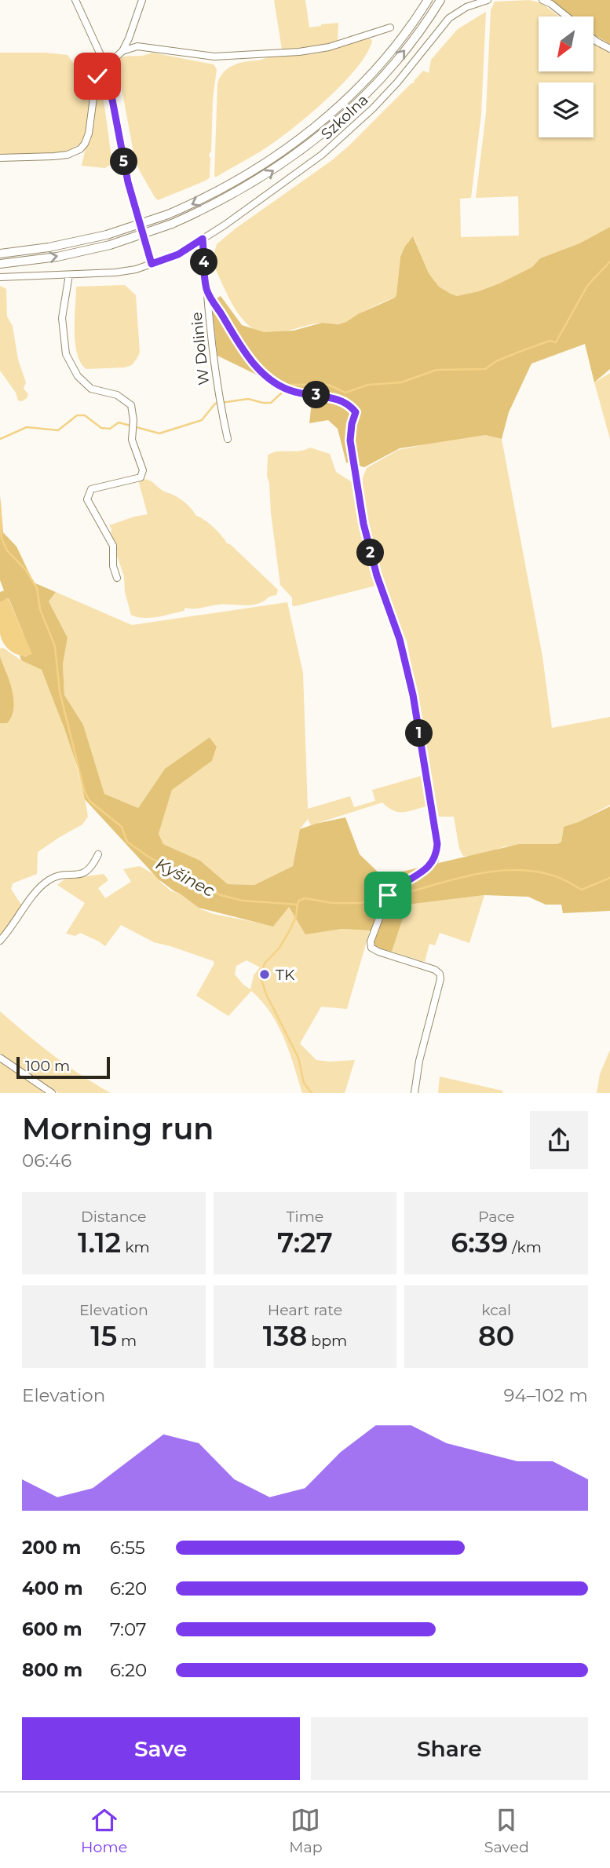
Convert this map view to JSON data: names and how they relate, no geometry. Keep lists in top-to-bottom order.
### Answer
{
  "streets": {
    "street": ["Szkolna", "W Dolinie"]
  },
  "water": ["Kyšinec"],
  "places": ["TK"],
  "scale_bar": "100 m",
  "north": "bottom left",
  "page": {
    "pins": [
      "5",
      "4",
      "3",
      "2",
      "1"
    ],
    "scale": "100 m",
    "heading": ["Morning run", "06:46"],
    "stats": [
      ["Distance", "1.12 km"],
      ["Time", "7:27"],
      ["Pace", "6:39 /km"],
      ["Elevation", "15 m"],
      ["Heart rate", "138 bpm"],
      ["kcal", "80"]
    ],
    "chart": ["Elevation", "94–102 m"],
    "list": [
      {
        "name": "200 m",
        "note": "6:55"
      },
      {
        "name": "400 m",
        "note": "6:20"
      },
      {
        "name": "600 m",
        "note": "7:07"
      },
      {
        "name": "800 m",
        "note": "6:20"
      }
    ],
    "buttons": ["Save", "Share"],
    "tabs": ["Home", "Map", "Saved"]
  }
}
